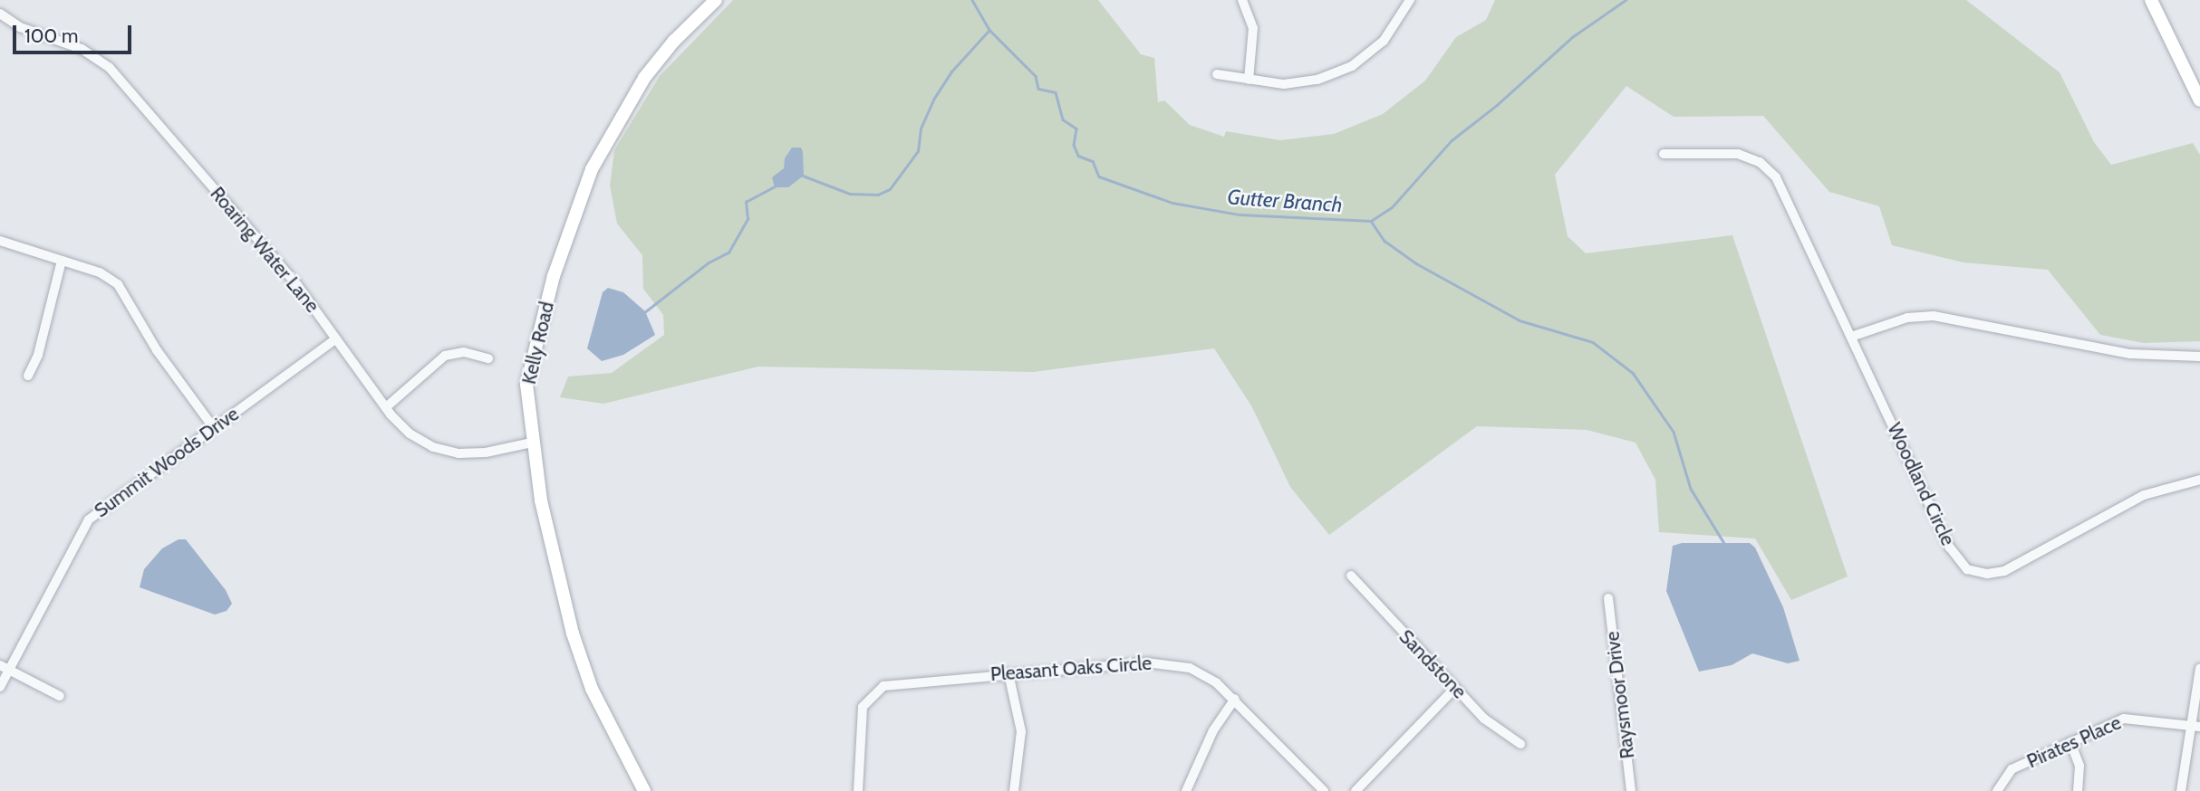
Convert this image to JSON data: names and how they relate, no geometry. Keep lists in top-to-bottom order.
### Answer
{
  "streets": {
    "street": [
      "Roaring Water Lane",
      "Kelly Road",
      "Summit Woods Drive",
      "Woodland Circle",
      "Sandstone",
      "Pleasant Oaks Circle",
      "Raysmoor Drive",
      "Pirates Place"
    ]
  },
  "crossings": [
    ["Roaring Water Lane", "Kelly Road"],
    ["Roaring Water Lane", "Summit Woods Drive"]
  ],
  "water": ["Gutter Branch"],
  "scale_bar": "100 m"
}
